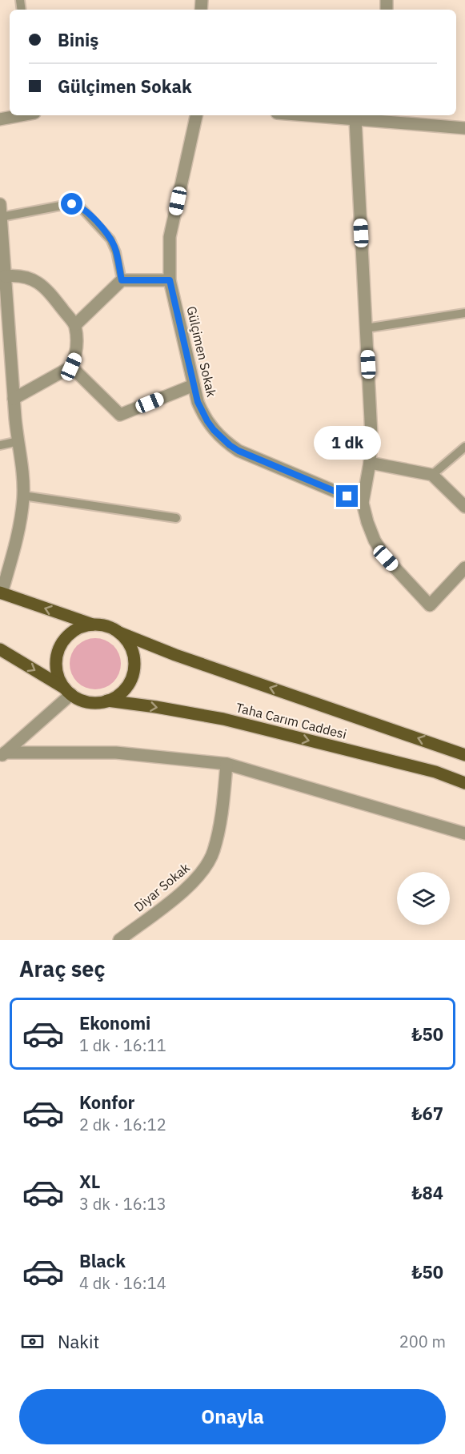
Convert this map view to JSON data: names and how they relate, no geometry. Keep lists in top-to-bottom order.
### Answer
{
  "streets": {
    "main road": ["Taha Carım Caddesi"],
    "street": ["Gülçimen Sokak", "Diyar Sokak"]
  },
  "page": {
    "banner": ["Biniş", "Gülçimen Sokak"],
    "bubble": "1 dk",
    "heading": "Araç seç",
    "list": [
      {
        "name": "Ekonomi",
        "note": "1 dk · 16:11",
        "value": "₺50"
      },
      {
        "name": "Konfor",
        "note": "2 dk · 16:12",
        "value": "₺67"
      },
      {
        "name": "XL",
        "note": "3 dk · 16:13",
        "value": "₺84"
      },
      {
        "name": "Black",
        "note": "4 dk · 16:14",
        "value": "₺50"
      }
    ],
    "pay": ["Nakit", "200 m"],
    "buttons": "Onayla"
  }
}
